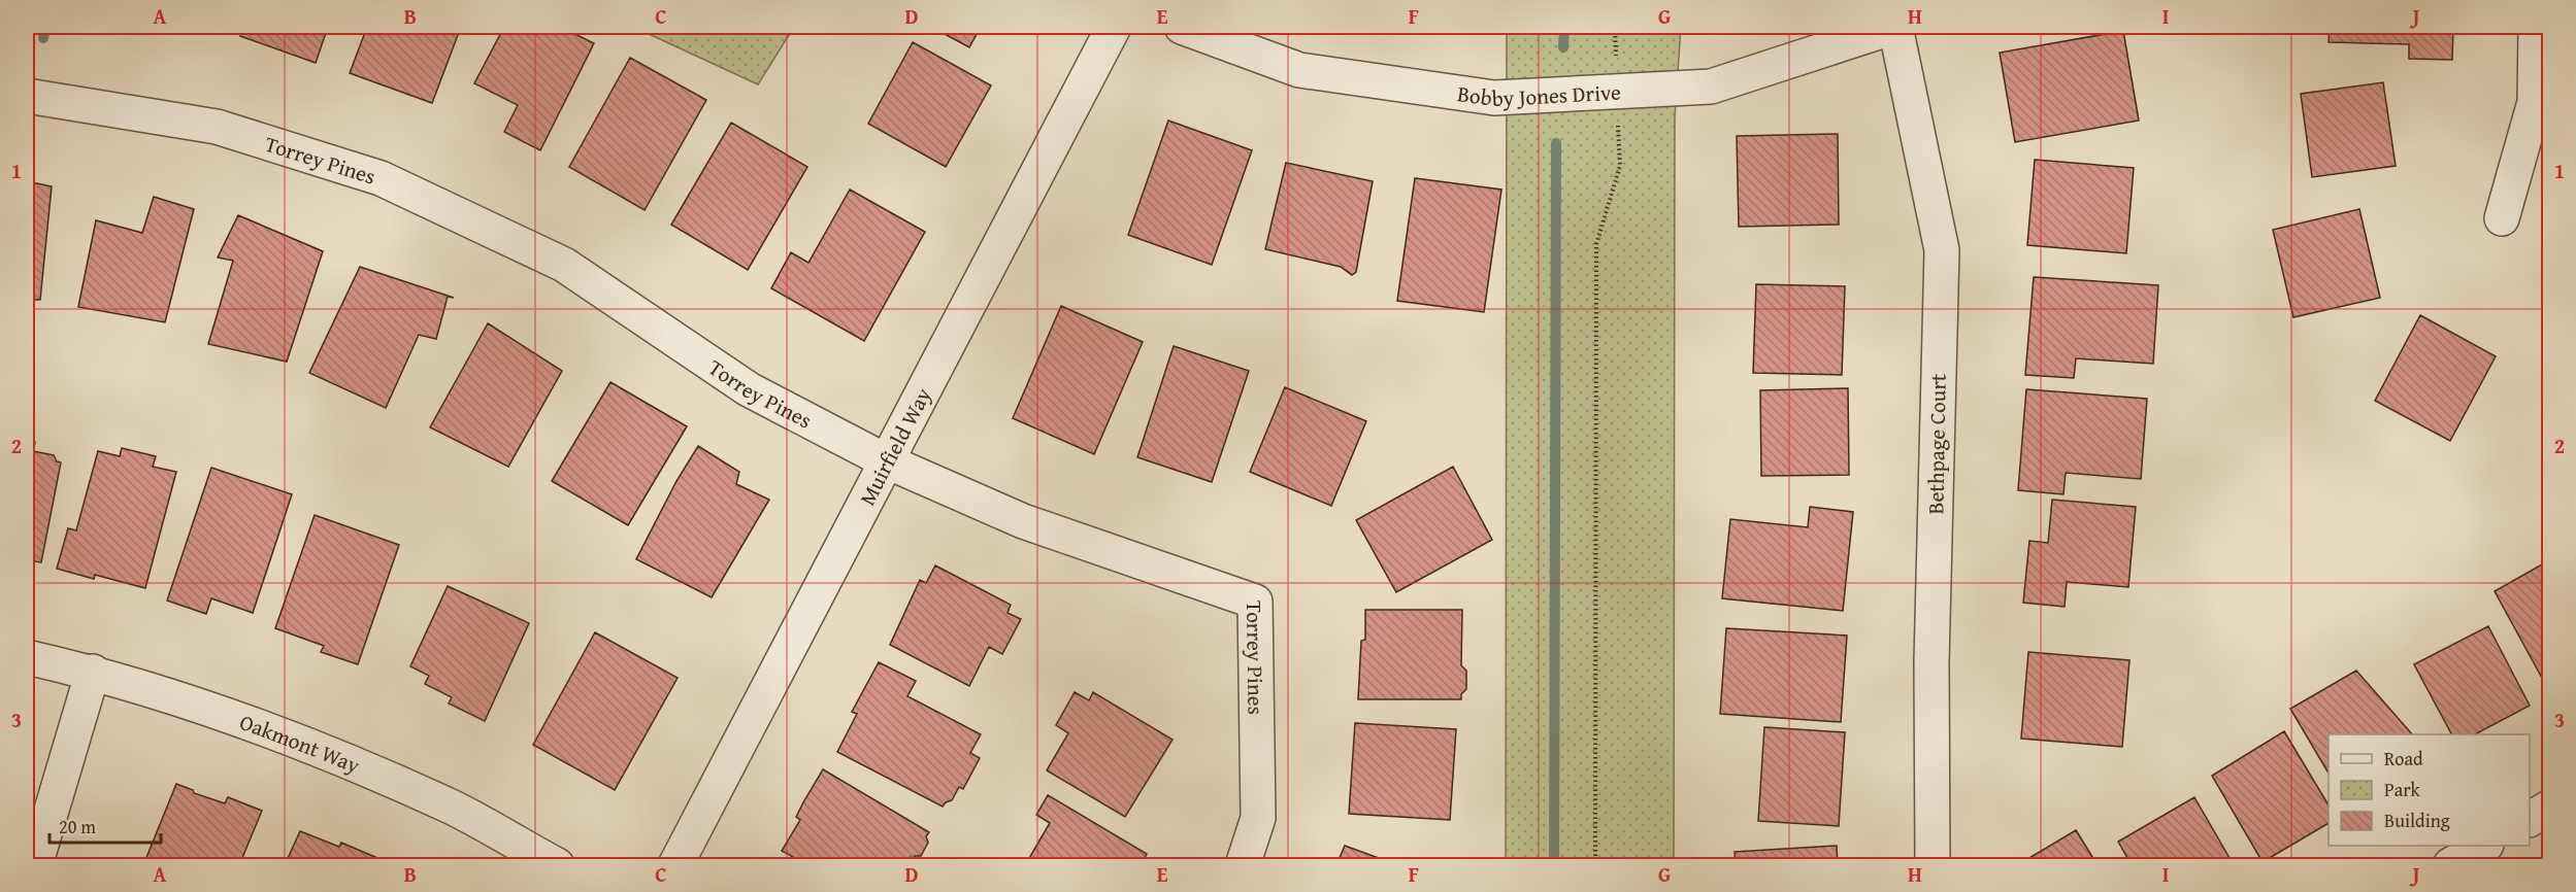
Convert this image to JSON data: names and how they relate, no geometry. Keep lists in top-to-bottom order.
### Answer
{
  "streets": {
    "street": [
      "Bobby Jones Drive",
      "Torrey Pines",
      "Bethpage Court",
      "Muirfield Way",
      "Oakmont Way"
    ]
  },
  "crossings": [
    ["Bobby Jones Drive", "Bethpage Court"],
    ["Torrey Pines", "Muirfield Way"]
  ],
  "legend": ["Road", "Park", "Building"],
  "scale_bar": "20 m",
  "grid": {
    "columns": [
      "A",
      "B",
      "C",
      "D",
      "E",
      "F",
      "G",
      "H",
      "I",
      "J"
    ],
    "rows": ["1", "2", "3"]
  }
}
